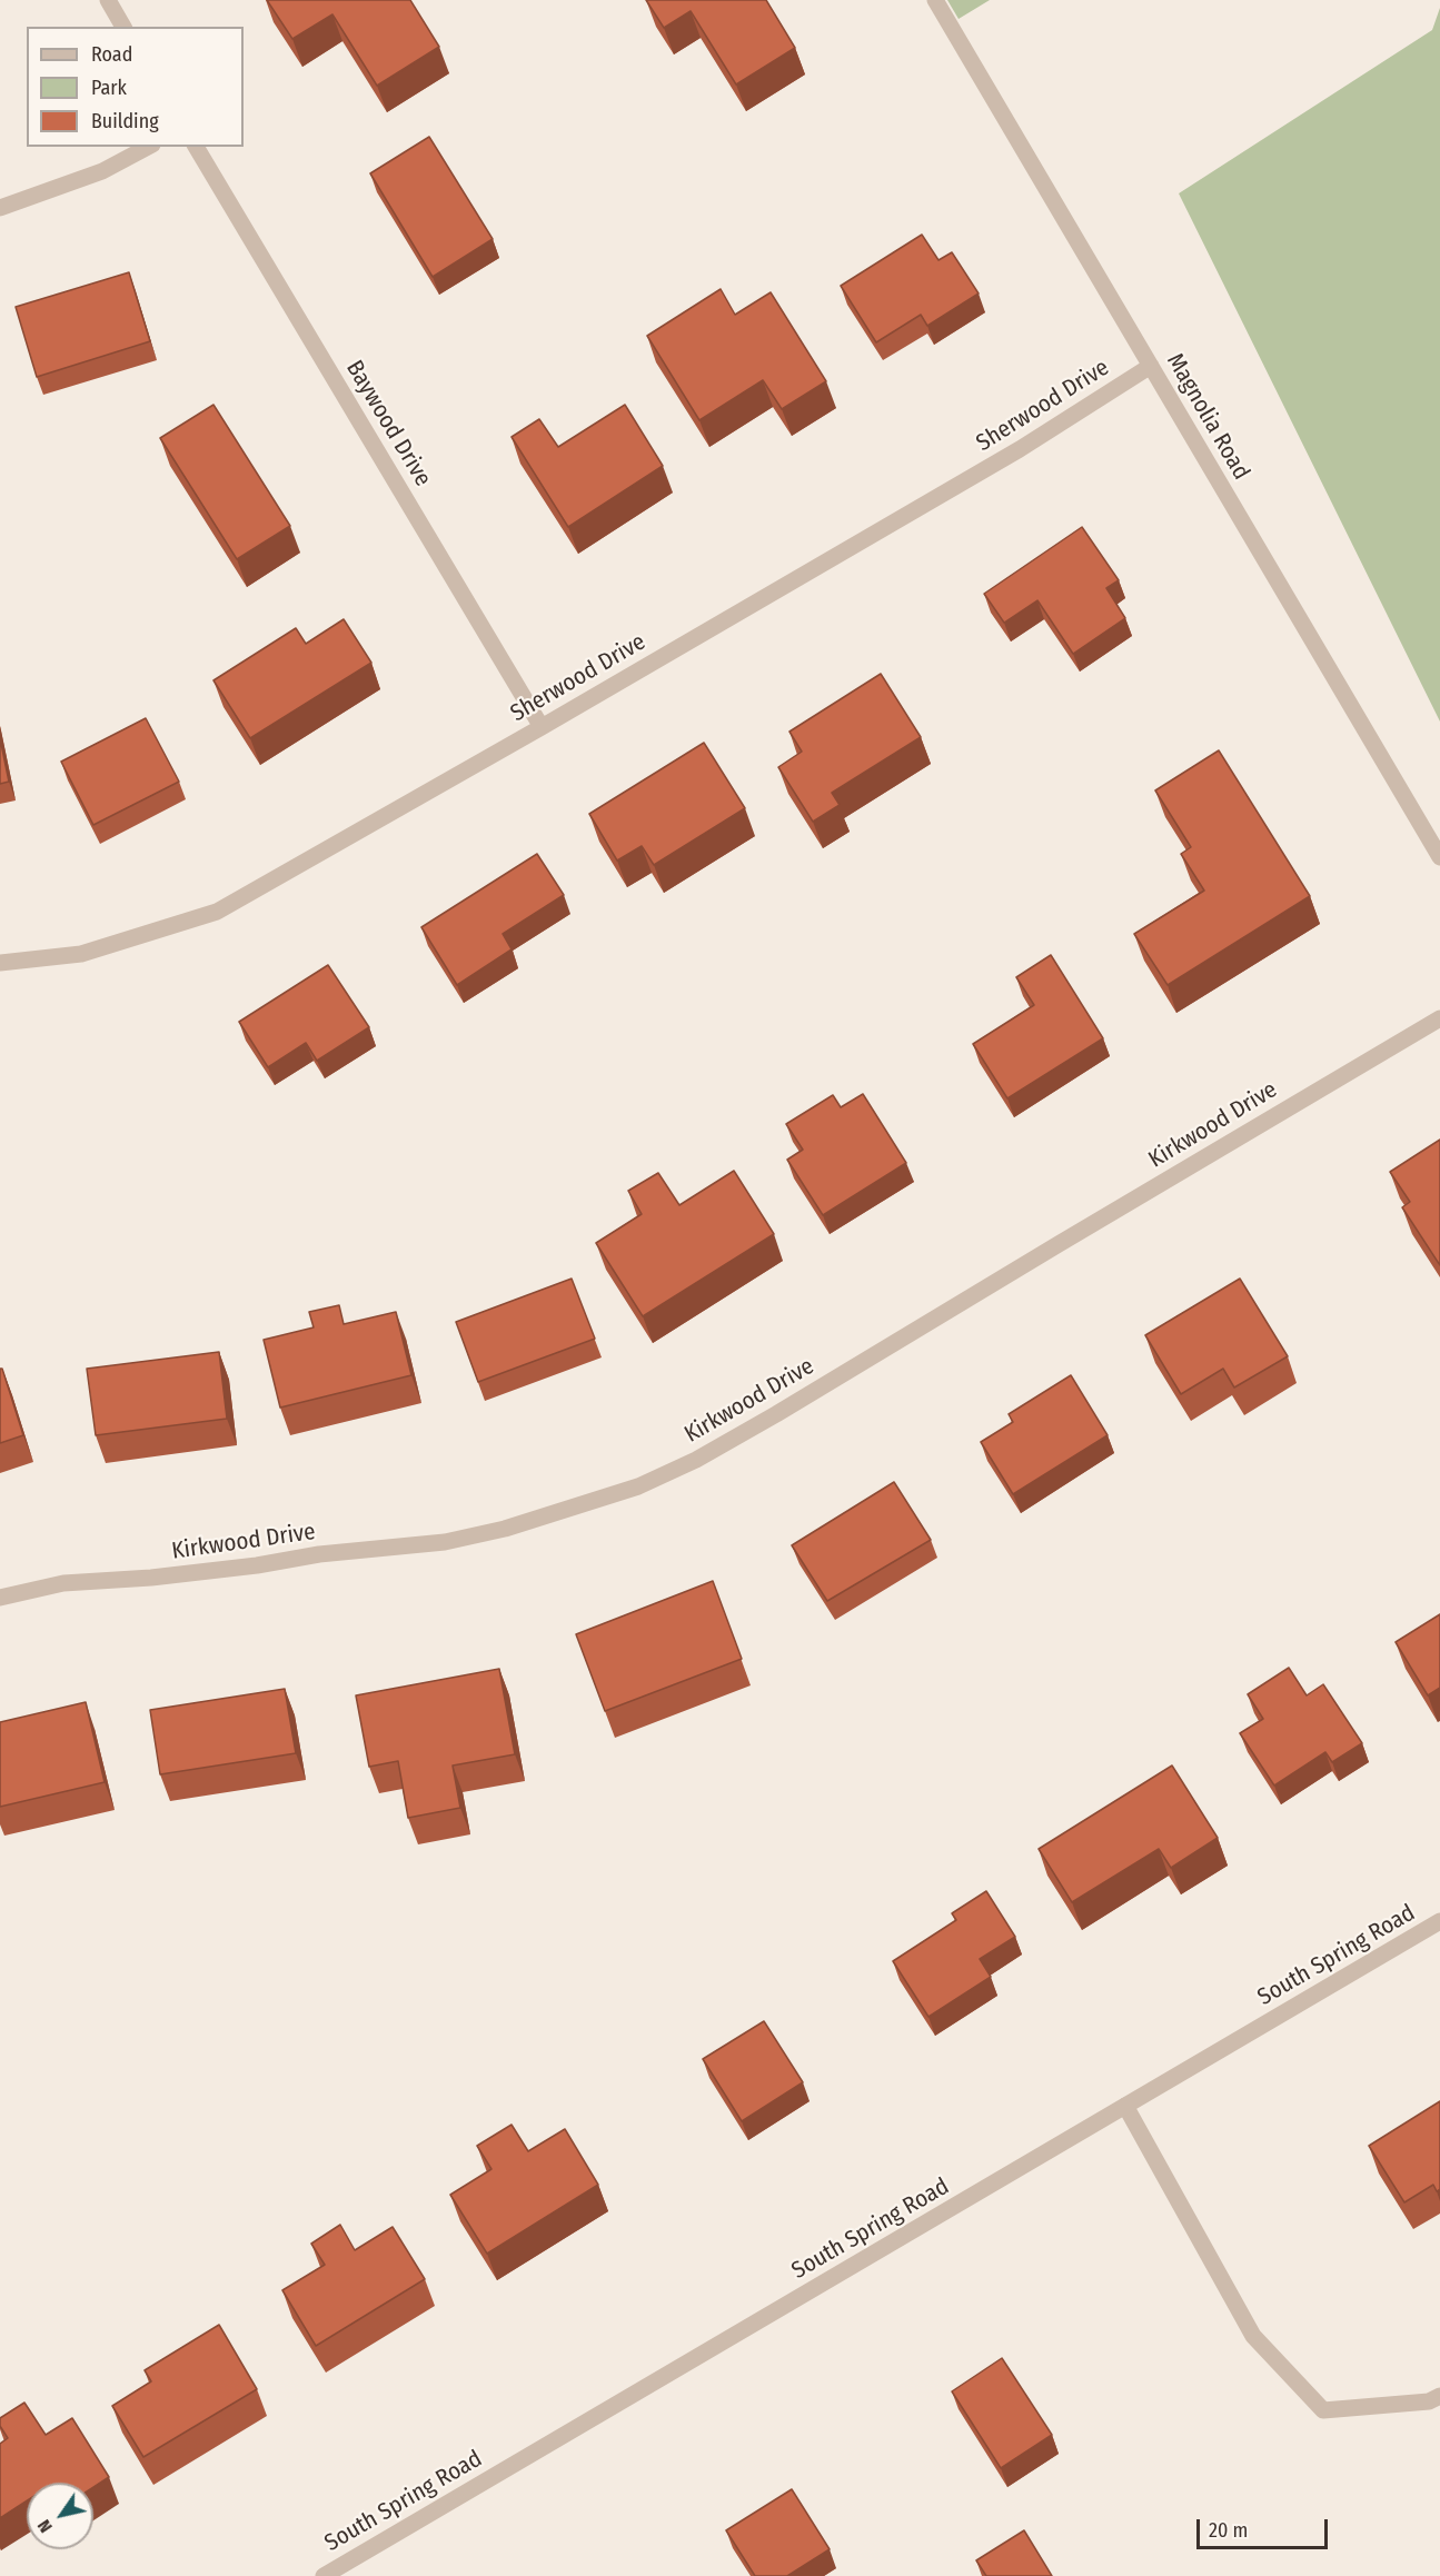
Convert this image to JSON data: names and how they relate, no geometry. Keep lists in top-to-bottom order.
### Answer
{
  "streets": {
    "street": [
      "Sherwood Drive",
      "Magnolia Road",
      "Baywood Drive",
      "Kirkwood Drive",
      "South Spring Road"
    ]
  },
  "crossings": [
    ["Sherwood Drive", "Magnolia Road"],
    ["Sherwood Drive", "Baywood Drive"]
  ],
  "legend": ["Road", "Park", "Building"],
  "scale_bar": "20 m",
  "north": "bottom left"
}
